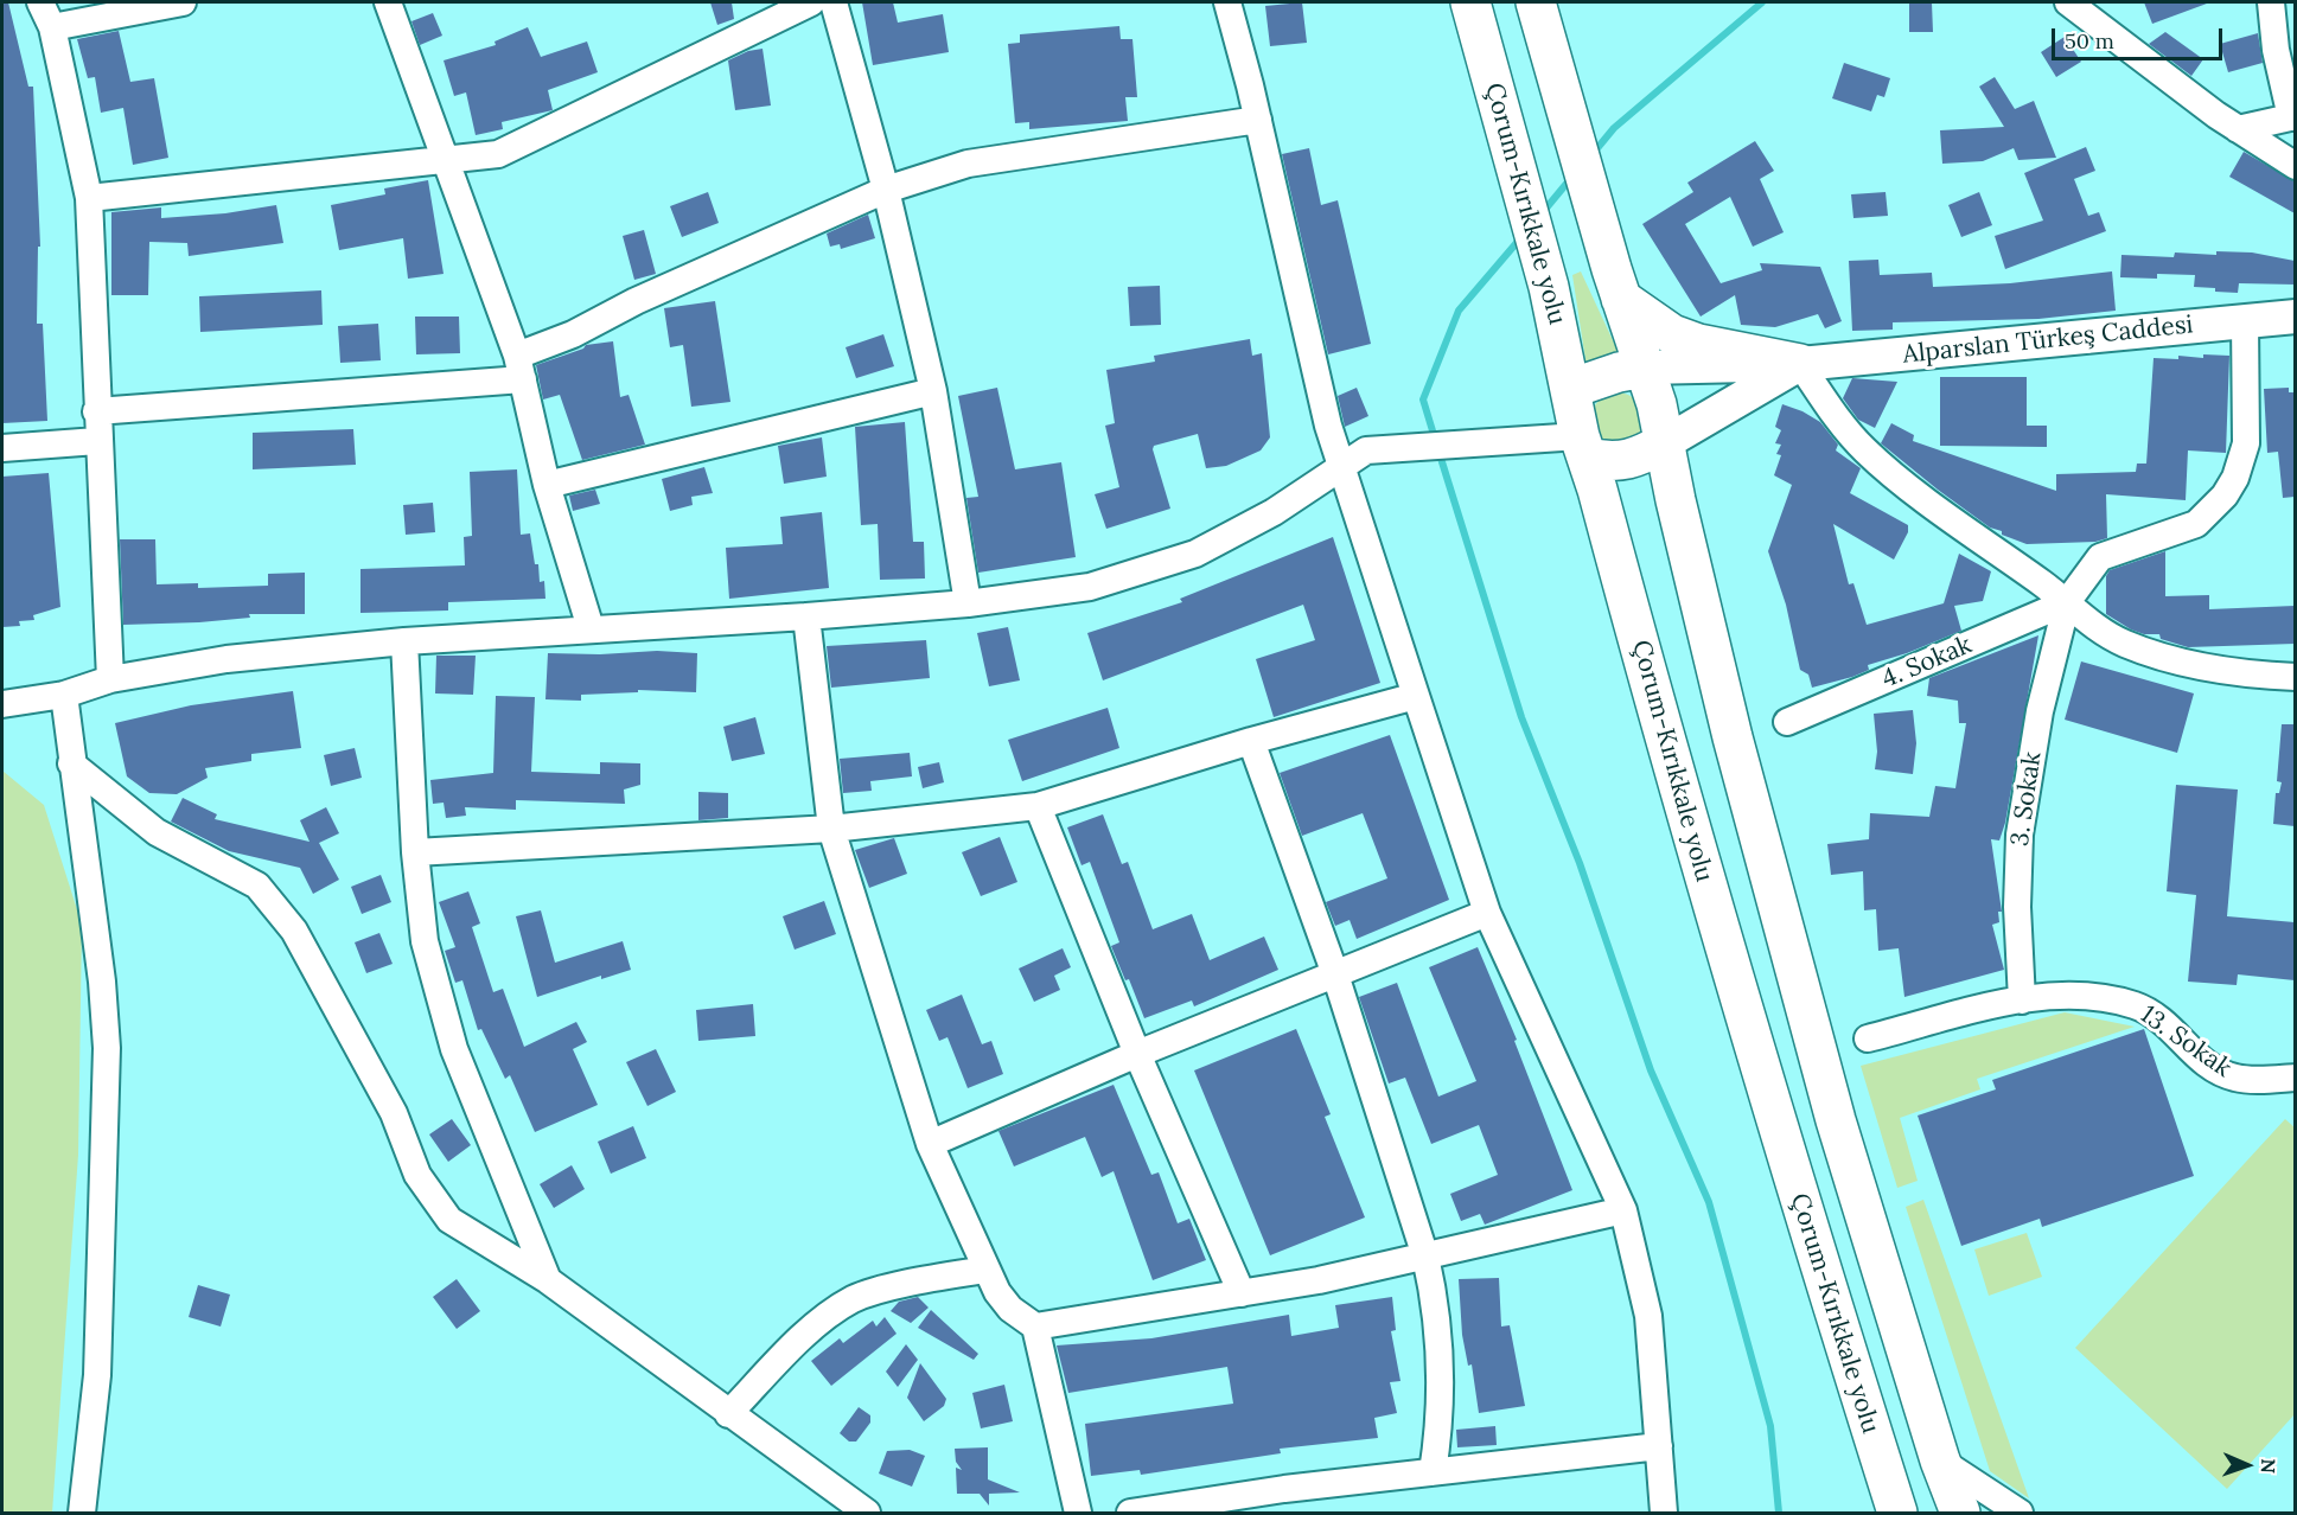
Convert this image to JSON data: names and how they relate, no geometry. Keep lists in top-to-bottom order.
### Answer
{
  "streets": {
    "highway": ["Çorum-Kırıkkale yolu"],
    "main road": ["Alparslan Türkeş Caddesi"],
    "street": ["4. Sokak", "3. Sokak", "13. Sokak"]
  },
  "crossings": [
    ["4. Sokak", "3. Sokak"],
    ["3. Sokak", "13. Sokak"]
  ],
  "scale_bar": "50 m",
  "north": "right"
}
